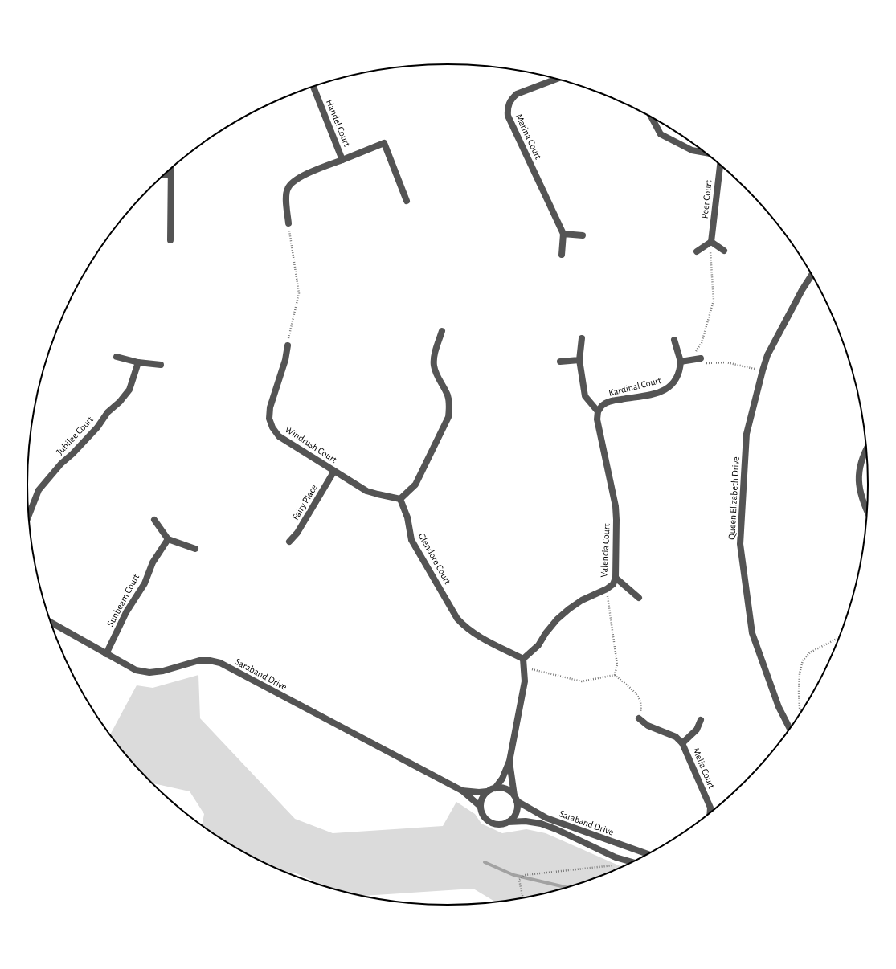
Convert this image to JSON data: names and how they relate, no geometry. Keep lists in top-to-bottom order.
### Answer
{
  "streets": {
    "street": [
      "Handel Court",
      "Marina Court",
      "Peer Court",
      "Kardinal Court",
      "Jubilee Court",
      "Windrush Court",
      "Queen Elizabeth Drive",
      "Fairy Place",
      "Valencia Court",
      "Glendore Court",
      "Sunbeam Court",
      "Saraband Drive",
      "Melia Court"
    ]
  },
  "crossings": [
    ["Kardinal Court", "Valencia Court"],
    ["Windrush Court", "Fairy Place"],
    ["Windrush Court", "Glendore Court"],
    ["Valencia Court", "Glendore Court"],
    ["Sunbeam Court", "Saraband Drive"]
  ]
}
